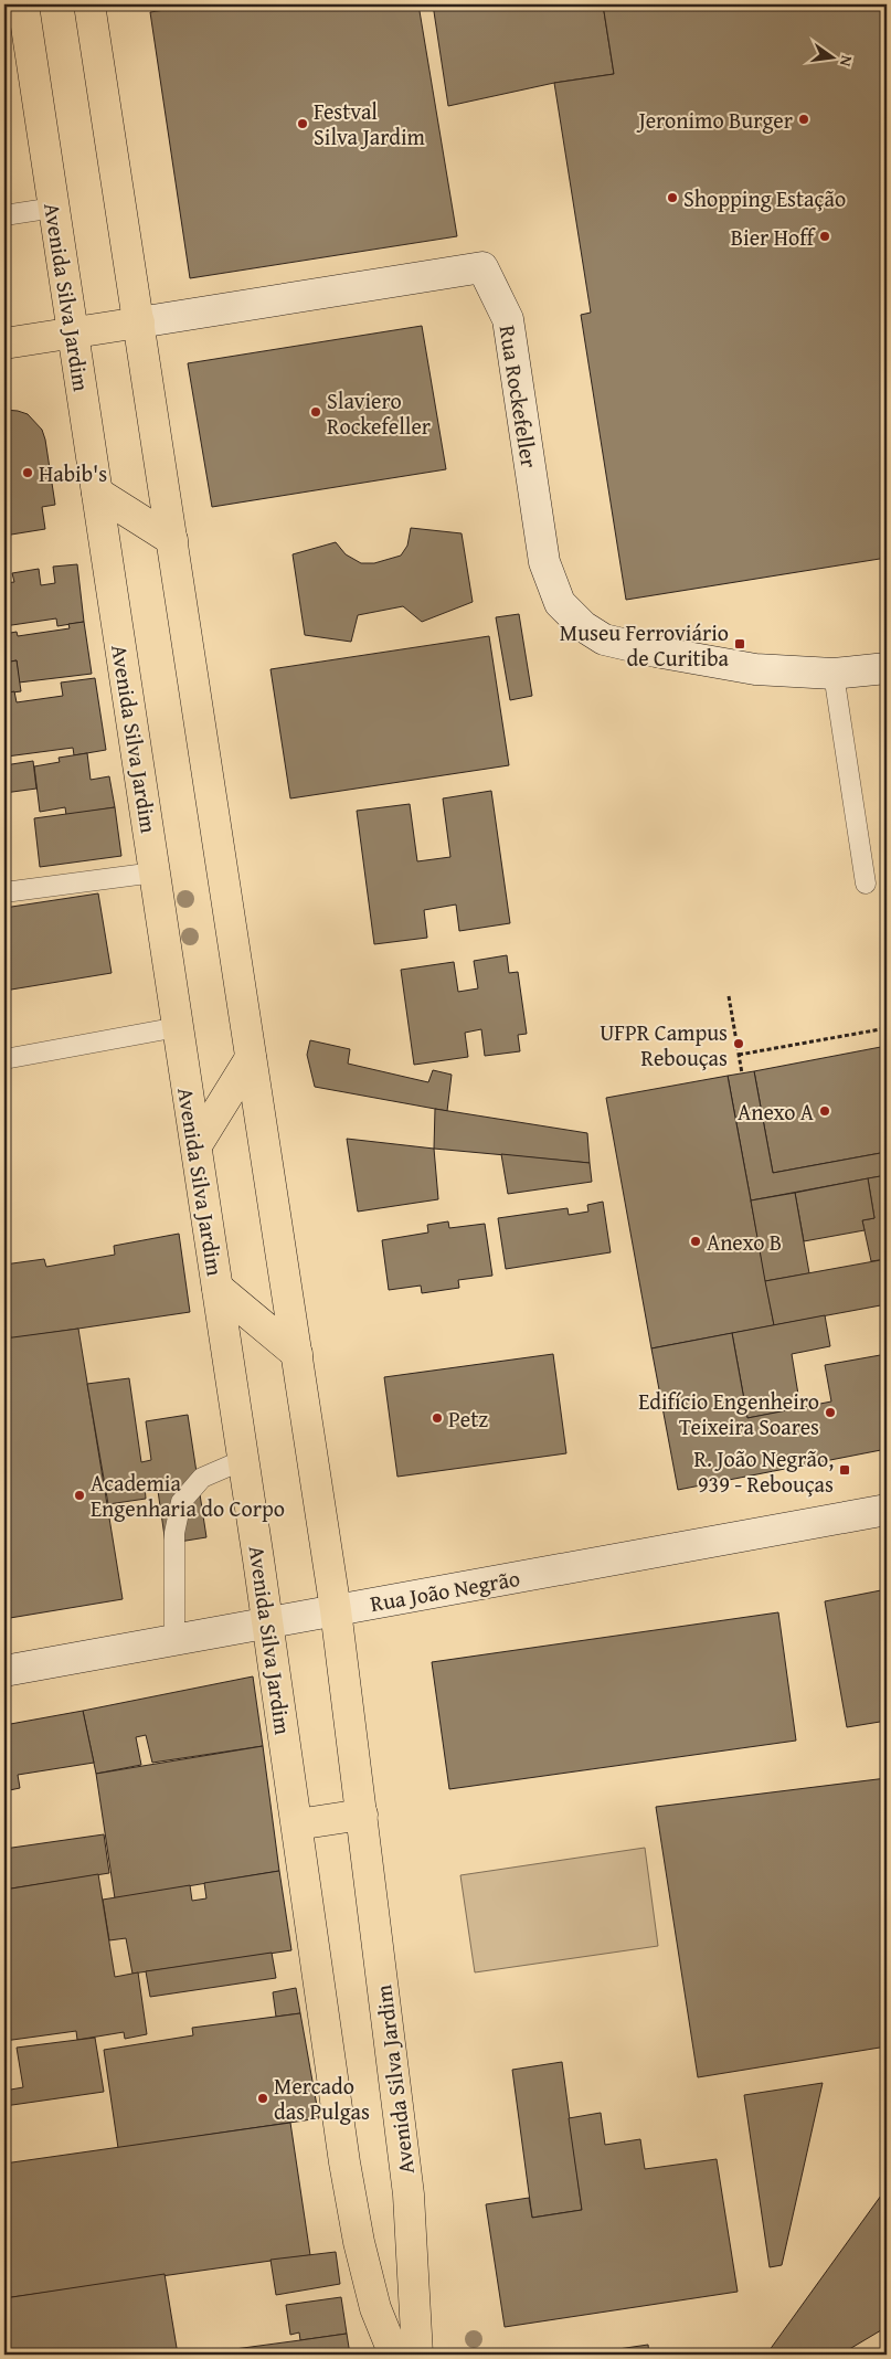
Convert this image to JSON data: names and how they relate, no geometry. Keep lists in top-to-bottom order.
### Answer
{
  "streets": {
    "main road": ["Avenida Silva Jardim", "Rua Rockefeller", "Rua João Negrão"]
  },
  "crossings": [
    ["Avenida Silva Jardim", "Rua Rockefeller"],
    ["Avenida Silva Jardim", "Rua João Negrão"]
  ],
  "places": {
    "other": [
      "Jeronimo Burger",
      "Festval Silva Jardim",
      "Shopping Estação",
      "Bier Hoff",
      "Slaviero Rockefeller",
      "Habib's",
      "UFPR Campus Rebouças",
      "Anexo A",
      "Anexo B",
      "Edifício Engenheiro Teixeira Soares",
      "Petz",
      "Academia Engenharia do Corpo",
      "Mercado das Pulgas"
    ],
    "transit": ["Museu Ferroviário de Curitiba", "R. João Negrão, 939 - Rebouças"]
  },
  "north": "right"
}
